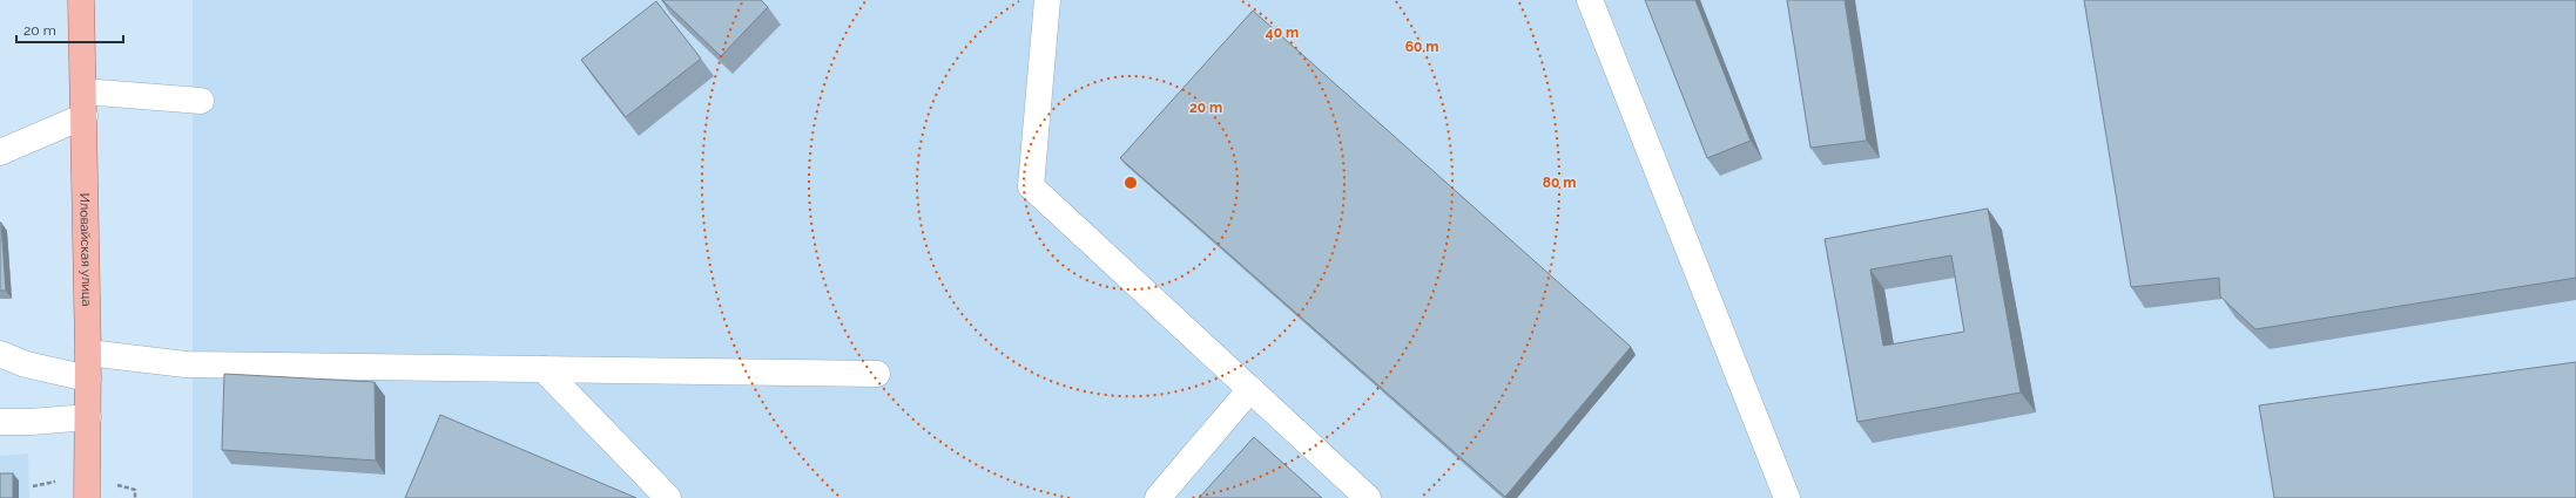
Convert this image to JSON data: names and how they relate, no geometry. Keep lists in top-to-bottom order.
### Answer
{
  "streets": {
    "main road": ["Иловайская улица"]
  },
  "scale_bar": "20 m",
  "rings": [
    "40 m",
    "60 m",
    "20 m",
    "80 m"
  ]
}
